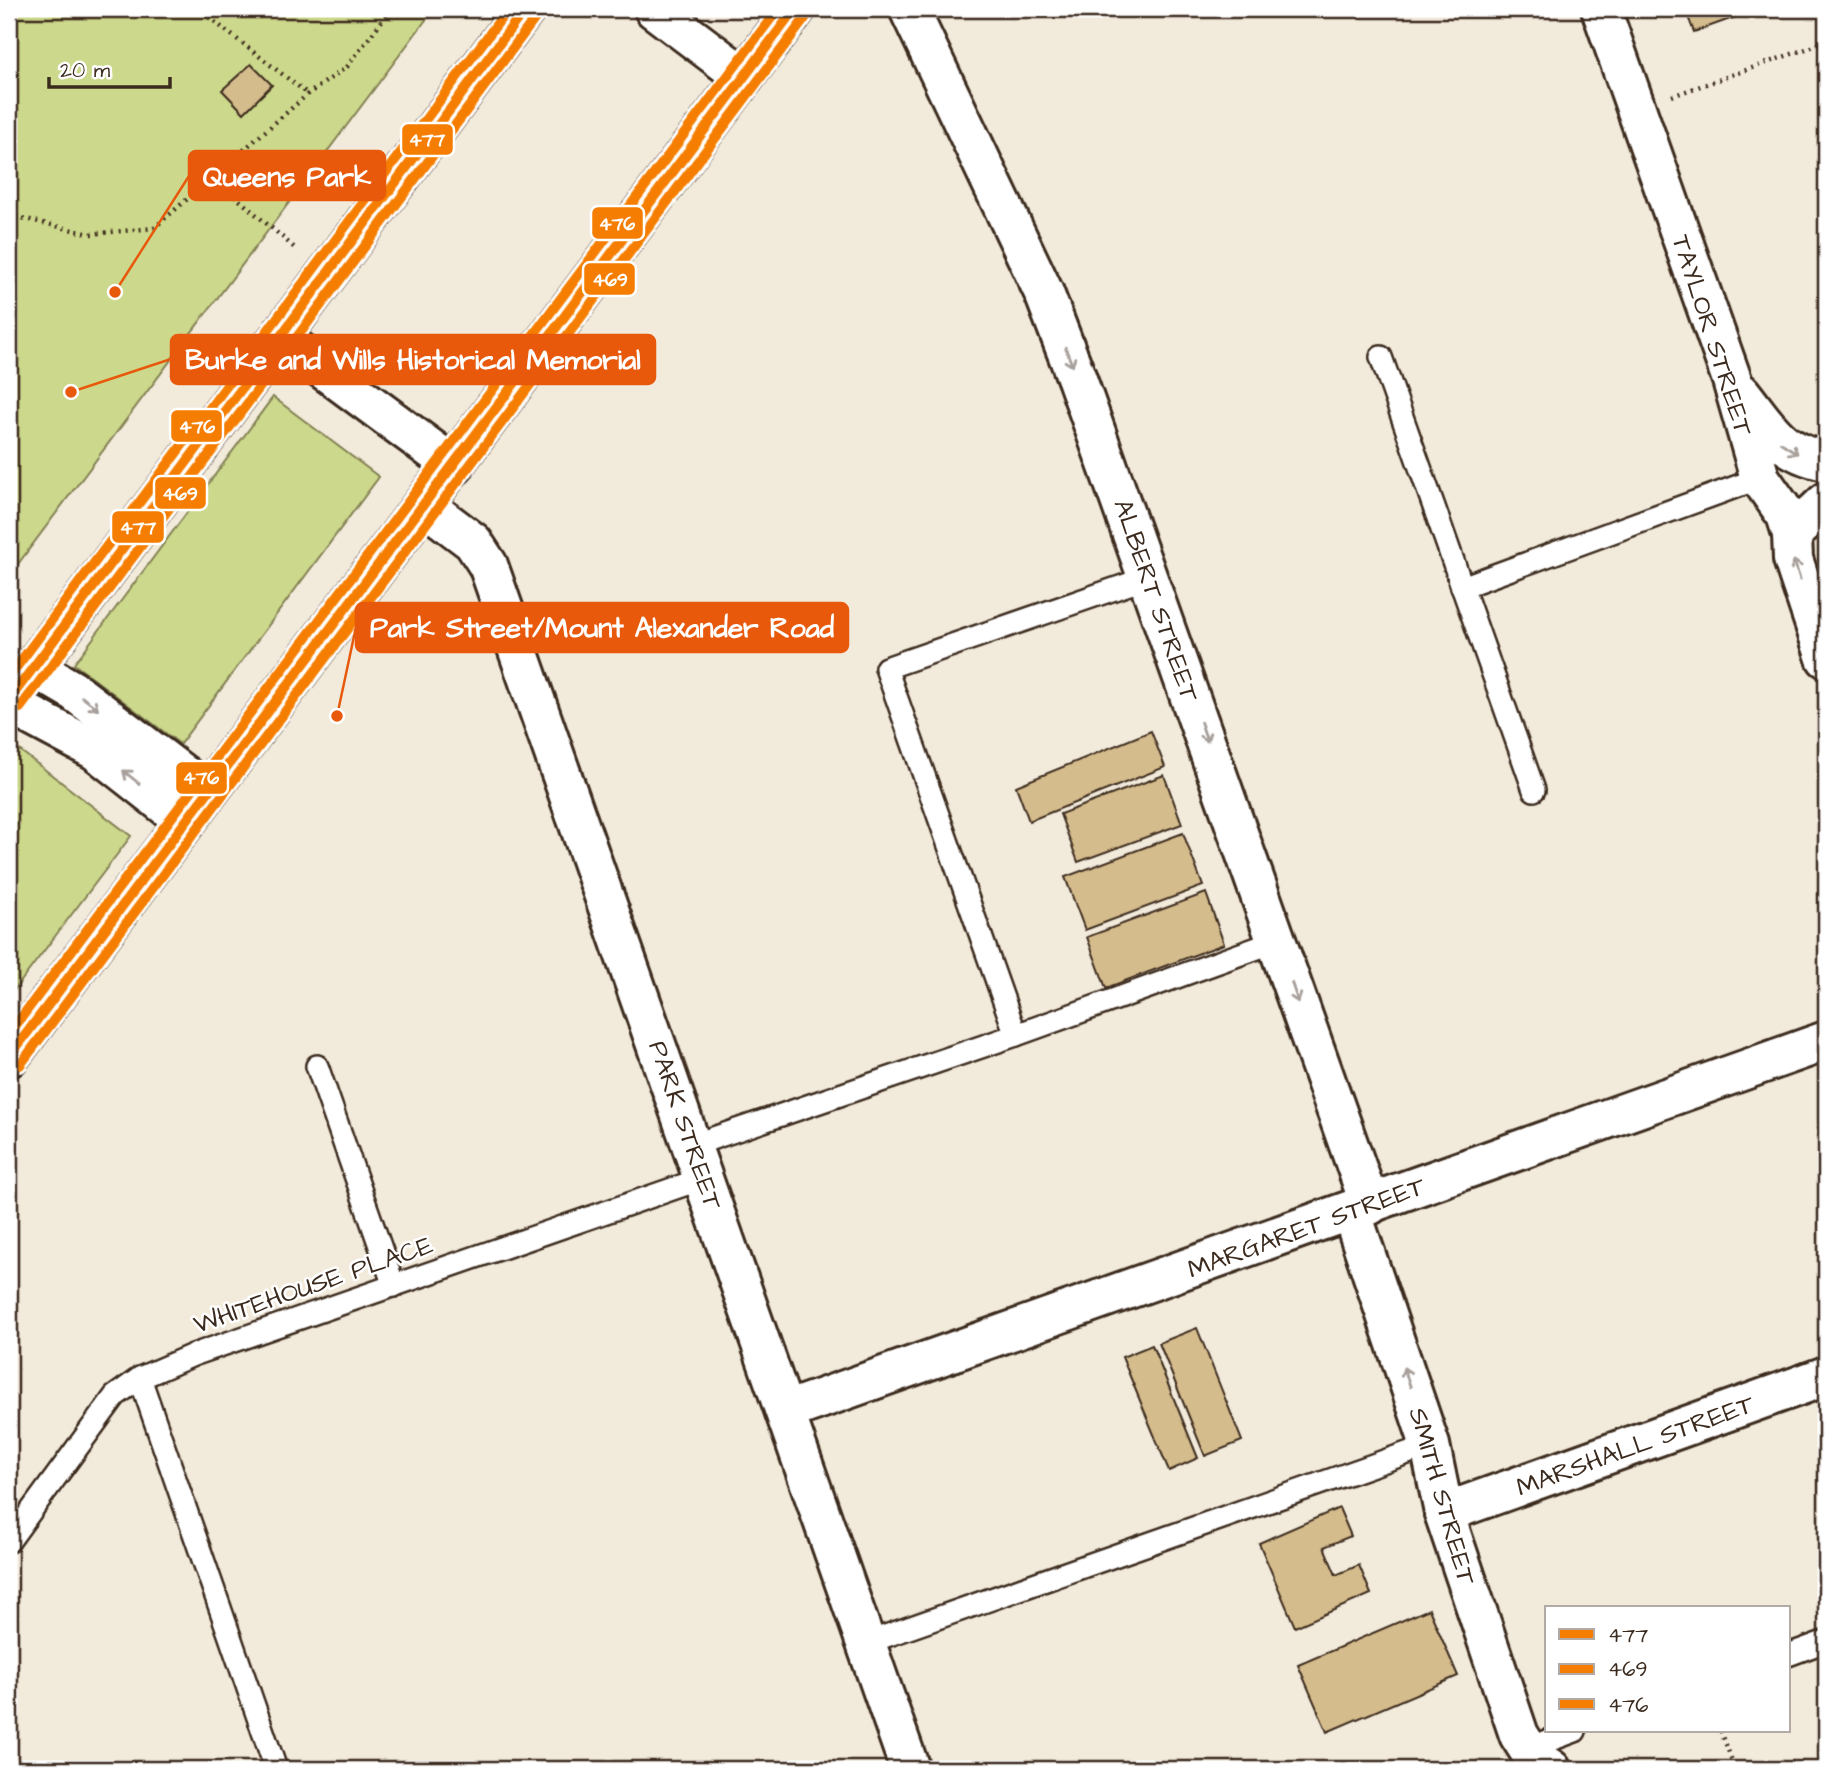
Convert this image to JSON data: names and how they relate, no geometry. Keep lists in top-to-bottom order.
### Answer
{
  "streets": {
    "street": [
      "TAYLOR STREET",
      "ALBERT STREET",
      "PARK STREET",
      "MARGARET STREET",
      "MARSHALL STREET",
      "SMITH STREET"
    ],
    "lane": ["WHITEHOUSE PLACE"]
  },
  "crossings": [
    ["ALBERT STREET", "MARGARET STREET"],
    ["ALBERT STREET", "WHITEHOUSE PLACE"],
    ["ALBERT STREET", "SMITH STREET"],
    ["PARK STREET", "MARGARET STREET"],
    ["PARK STREET", "WHITEHOUSE PLACE"],
    ["MARGARET STREET", "SMITH STREET"],
    ["MARSHALL STREET", "SMITH STREET"]
  ],
  "one_way": ["ALBERT STREET", "SMITH STREET"],
  "places": ["Queens Park", "Burke and Wills Historical Memorial", "Park Street/Mount Alexander Road"],
  "lines": ["transit line 477", "transit line 476", "transit line 469"],
  "legend": ["477", "469", "476"],
  "scale_bar": "20 m"
}
